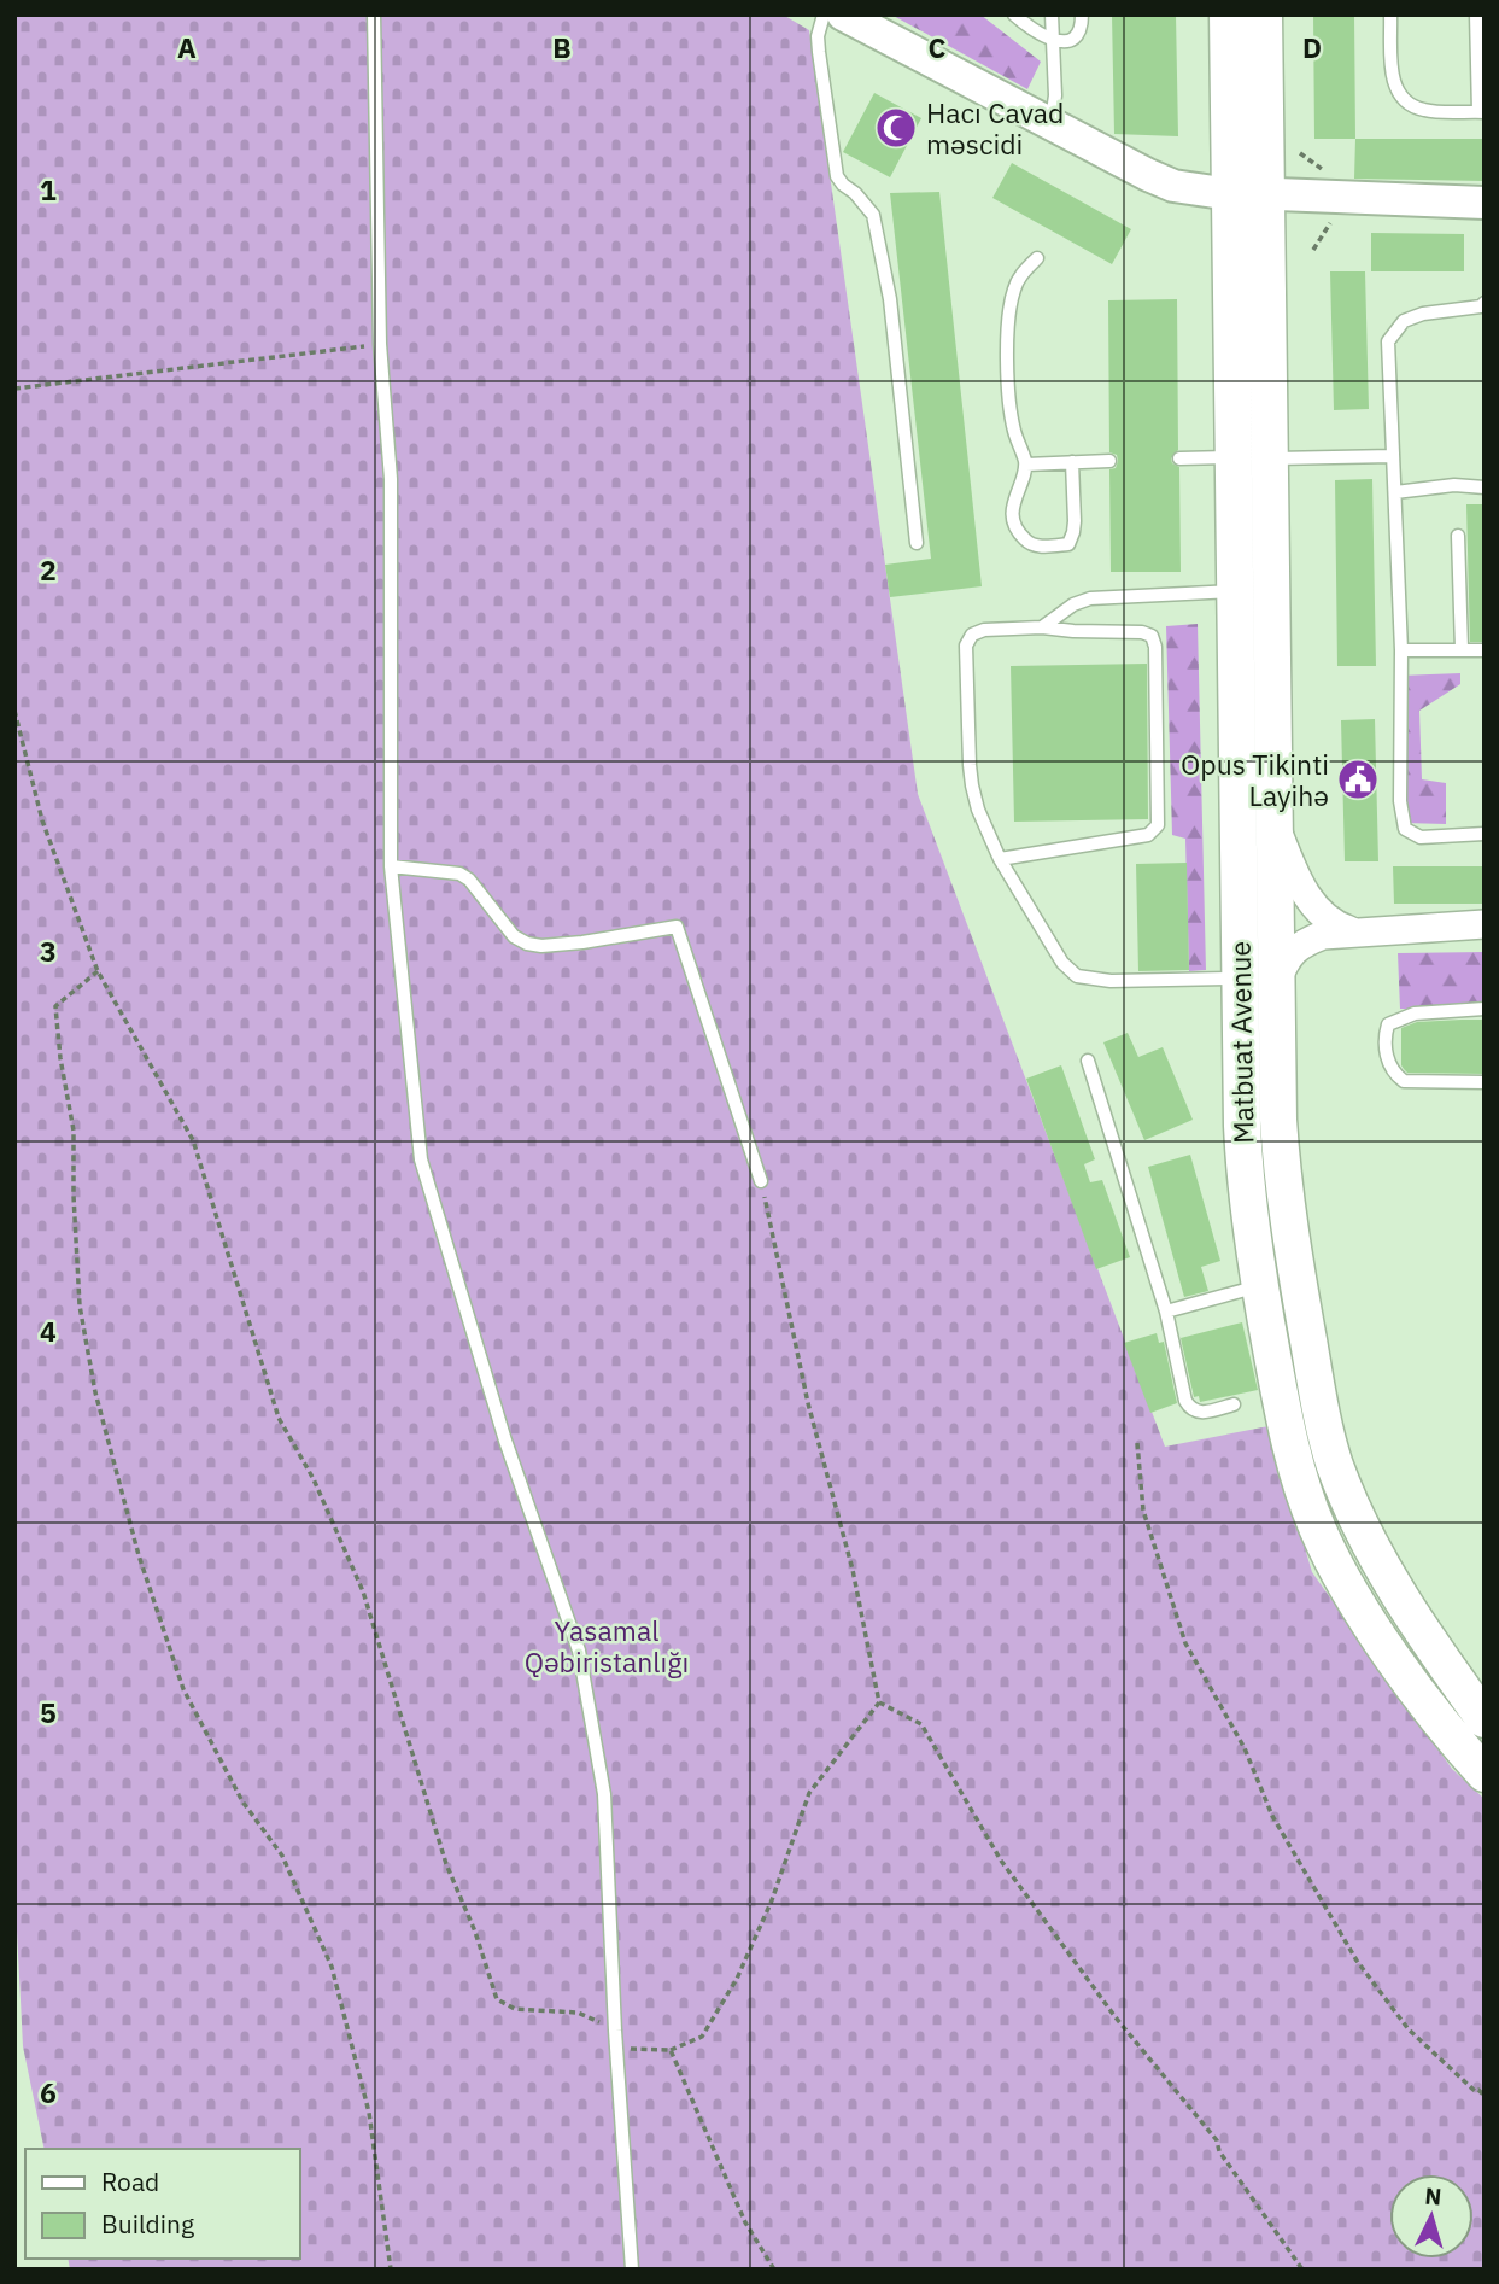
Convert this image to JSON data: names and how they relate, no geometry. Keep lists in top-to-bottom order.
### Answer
{
  "streets": {
    "main road": ["Matbuat Avenue"]
  },
  "parks": ["Yasamal Qəbiristanlığı"],
  "places": {
    "mosque": ["Hacı Cavad məscidi"],
    "public building": ["Opus Tikinti Layihə"]
  },
  "legend": ["Road", "Building"],
  "north": "top",
  "grid": {
    "columns": [
      "A",
      "B",
      "C",
      "D"
    ],
    "rows": [
      "1",
      "2",
      "3",
      "4",
      "5",
      "6"
    ]
  }
}
